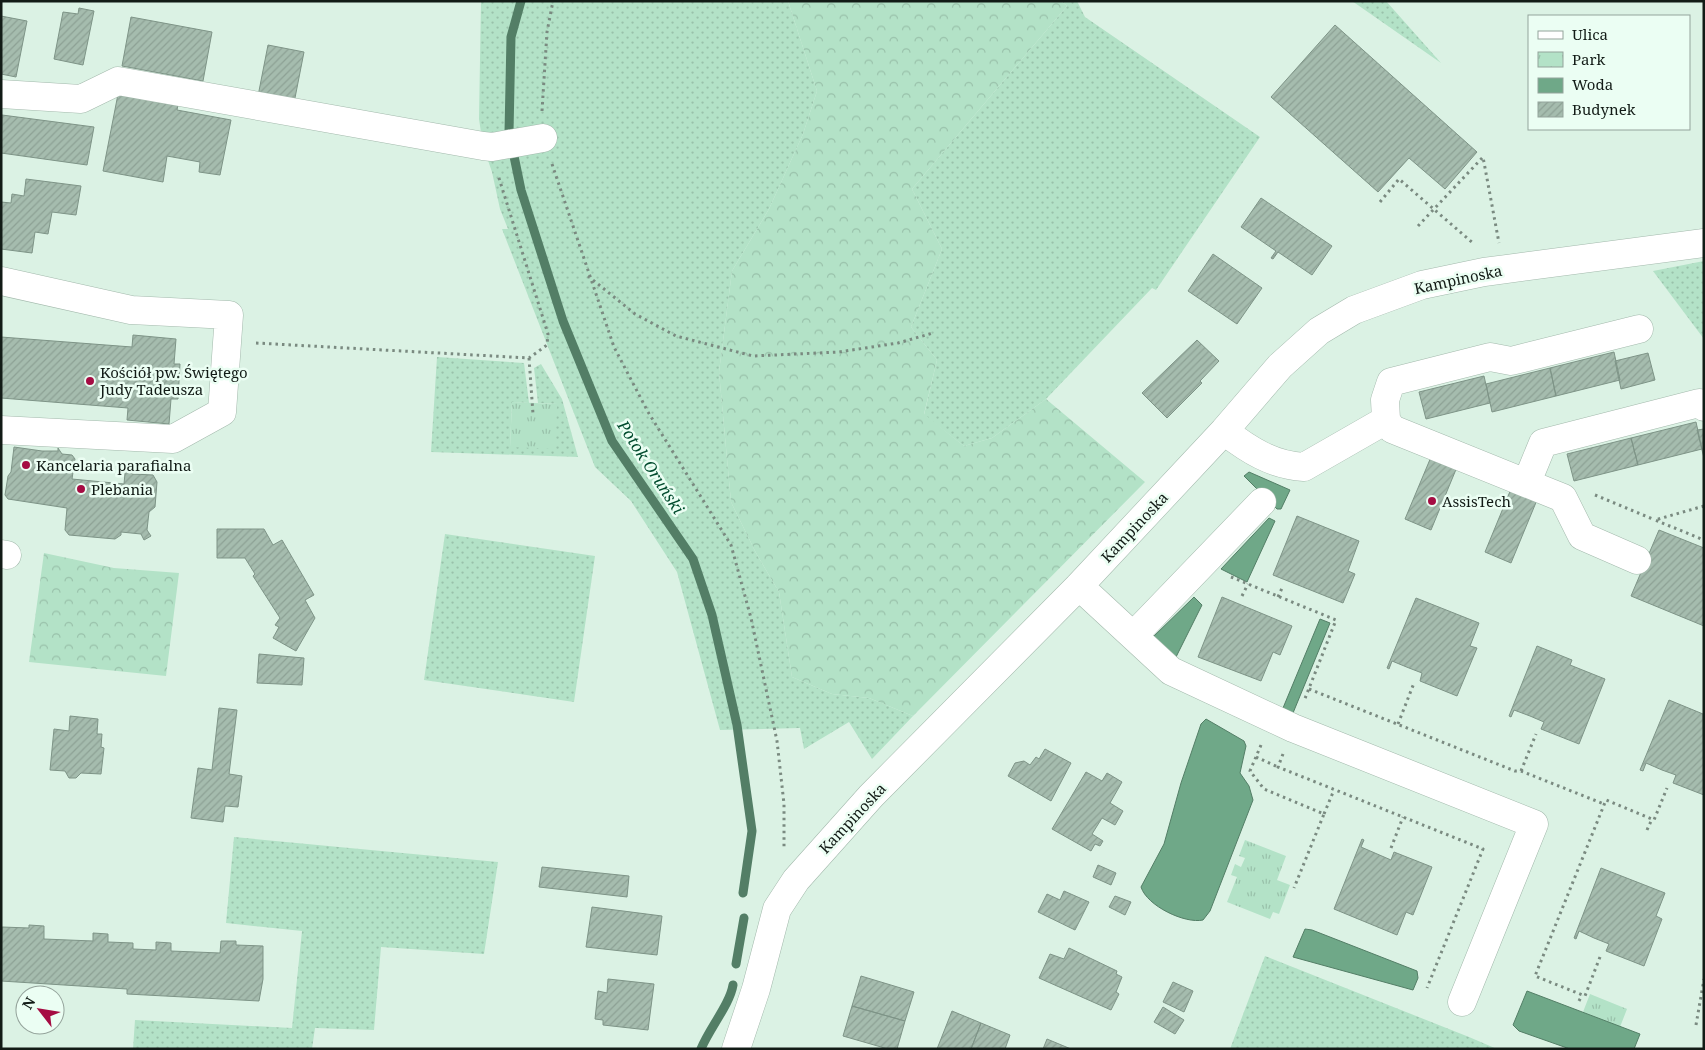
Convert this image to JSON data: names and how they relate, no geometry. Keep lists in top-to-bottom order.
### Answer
{
  "streets": {
    "street": ["Kampinoska"]
  },
  "water": ["Potok Oruński"],
  "places": [
    "Kościół pw. Świętego Judy Tadeusza",
    "Kancelaria parafialna",
    "Plebania",
    "AssisTech"
  ],
  "legend": [
    "Ulica",
    "Park",
    "Woda",
    "Budynek"
  ],
  "north": "top left"
}
